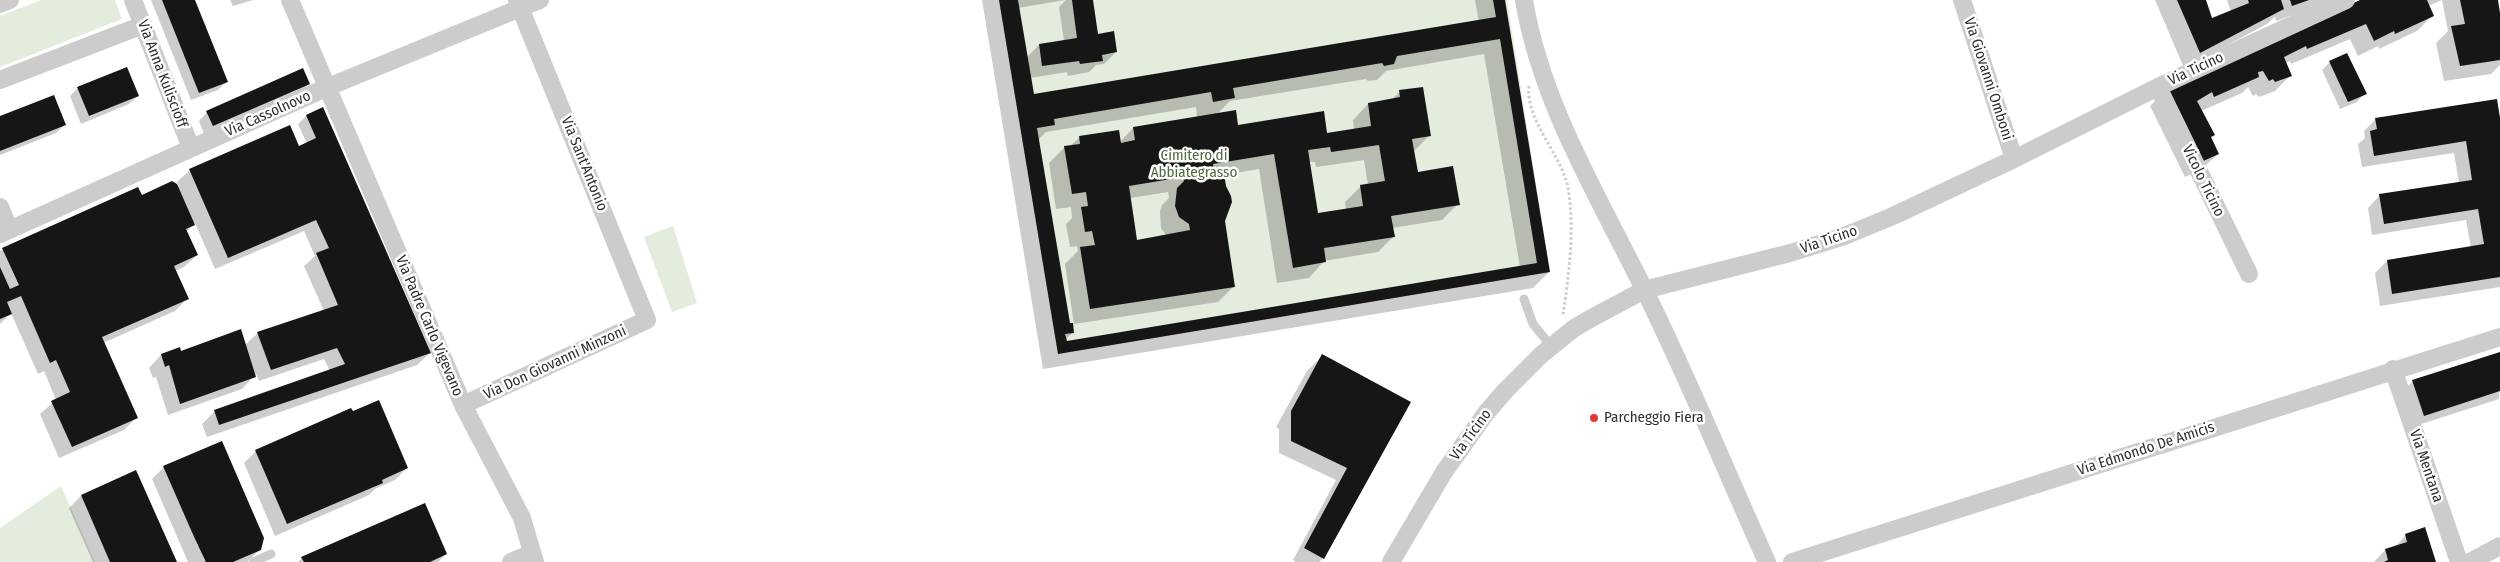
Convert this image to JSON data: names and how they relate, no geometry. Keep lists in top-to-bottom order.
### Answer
{
  "streets": {
    "street": [
      "Via Ticino",
      "Via Anna Kuliscioff",
      "Via Giovanni Omboni",
      "Via Cassolnovo",
      "Via Sant'Antonio",
      "Vicolo Ticino",
      "Via Padre Carlo Vigevano",
      "Via Don Giovanni Minzoni",
      "Via Edmondo De Amicis",
      "Via Mentana"
    ]
  },
  "crossings": [
    ["Via Ticino", "Via Giovanni Omboni"],
    ["Via Ticino", "Vicolo Ticino"],
    ["Via Anna Kuliscioff", "Via Cassolnovo"],
    ["Via Cassolnovo", "Via Sant'Antonio"],
    ["Via Cassolnovo", "Via Padre Carlo Vigevano"],
    ["Via Sant'Antonio", "Via Don Giovanni Minzoni"],
    ["Via Padre Carlo Vigevano", "Via Don Giovanni Minzoni"],
    ["Via Edmondo De Amicis", "Via Mentana"]
  ],
  "parks": ["Cimitero di Abbiategrasso"],
  "places": ["Parcheggio Fiera"]
}
